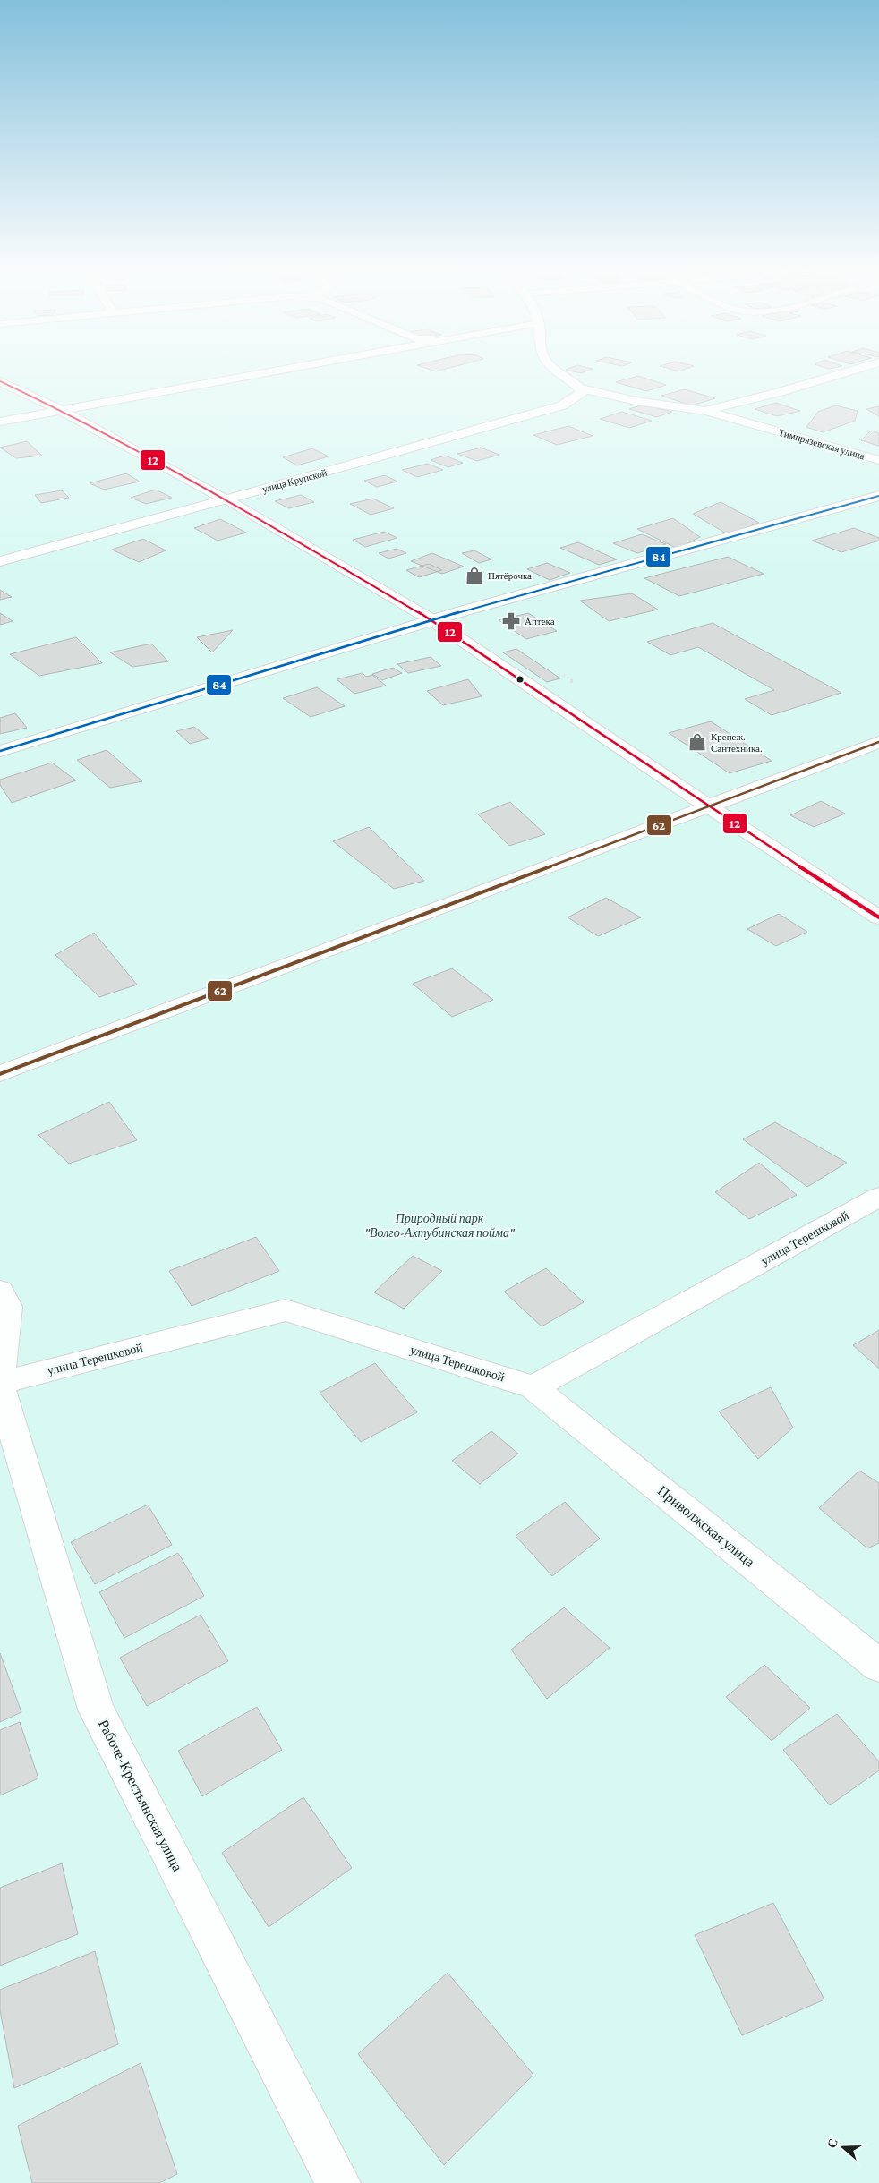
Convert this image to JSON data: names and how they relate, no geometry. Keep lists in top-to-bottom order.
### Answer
{
  "streets": {
    "street": [
      "Тимирязевская улица",
      "улица Крупской",
      "улица Терешковой",
      "Приволжская улица",
      "Рабоче-Крестьянская улица"
    ]
  },
  "crossings": [
    ["Тимирязевская улица", "улица Крупской"],
    ["улица Терешковой", "Приволжская улица"],
    ["улица Терешковой", "Рабоче-Крестьянская улица"]
  ],
  "parks": ["Природный парк \"Волго-Ахтубинская пойма\""],
  "places": {
    "shop": ["Пятёрочка", "Крепеж. Сантехника."],
    "pharmacy": ["Аптека"]
  },
  "lines": ["transit line 12", "transit line 84", "transit line 62"],
  "north": "left"
}
